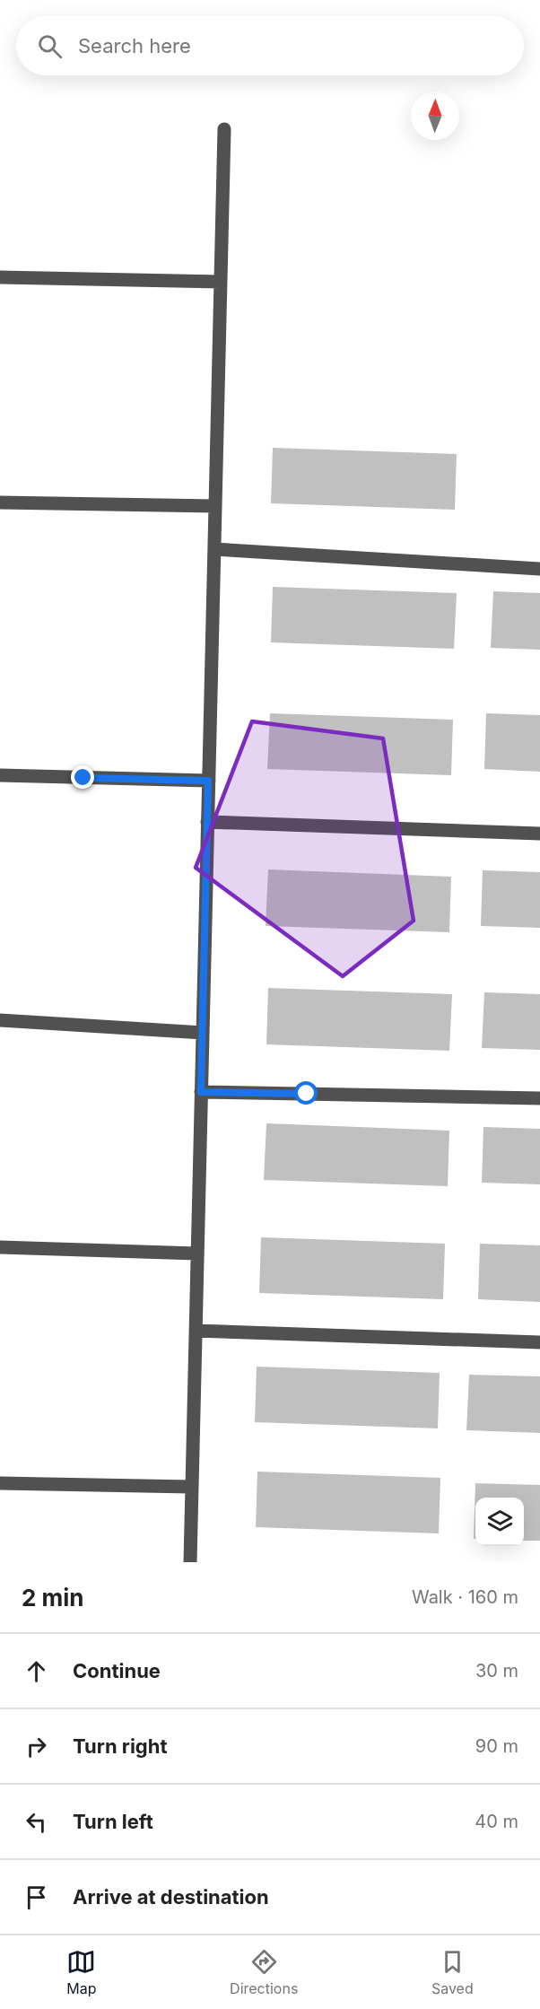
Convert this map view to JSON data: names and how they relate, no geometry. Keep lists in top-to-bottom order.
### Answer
{
  "north": "top",
  "page": {
    "search": "Search here",
    "heading": ["2 min", "Walk · 160 m"],
    "list": [
      ["Continue", "30 m"],
      ["Turn right", "90 m"],
      ["Turn left", "40 m"],
      "Arrive at destination"
    ],
    "nav": ["Map", "Directions", "Saved"]
  }
}
